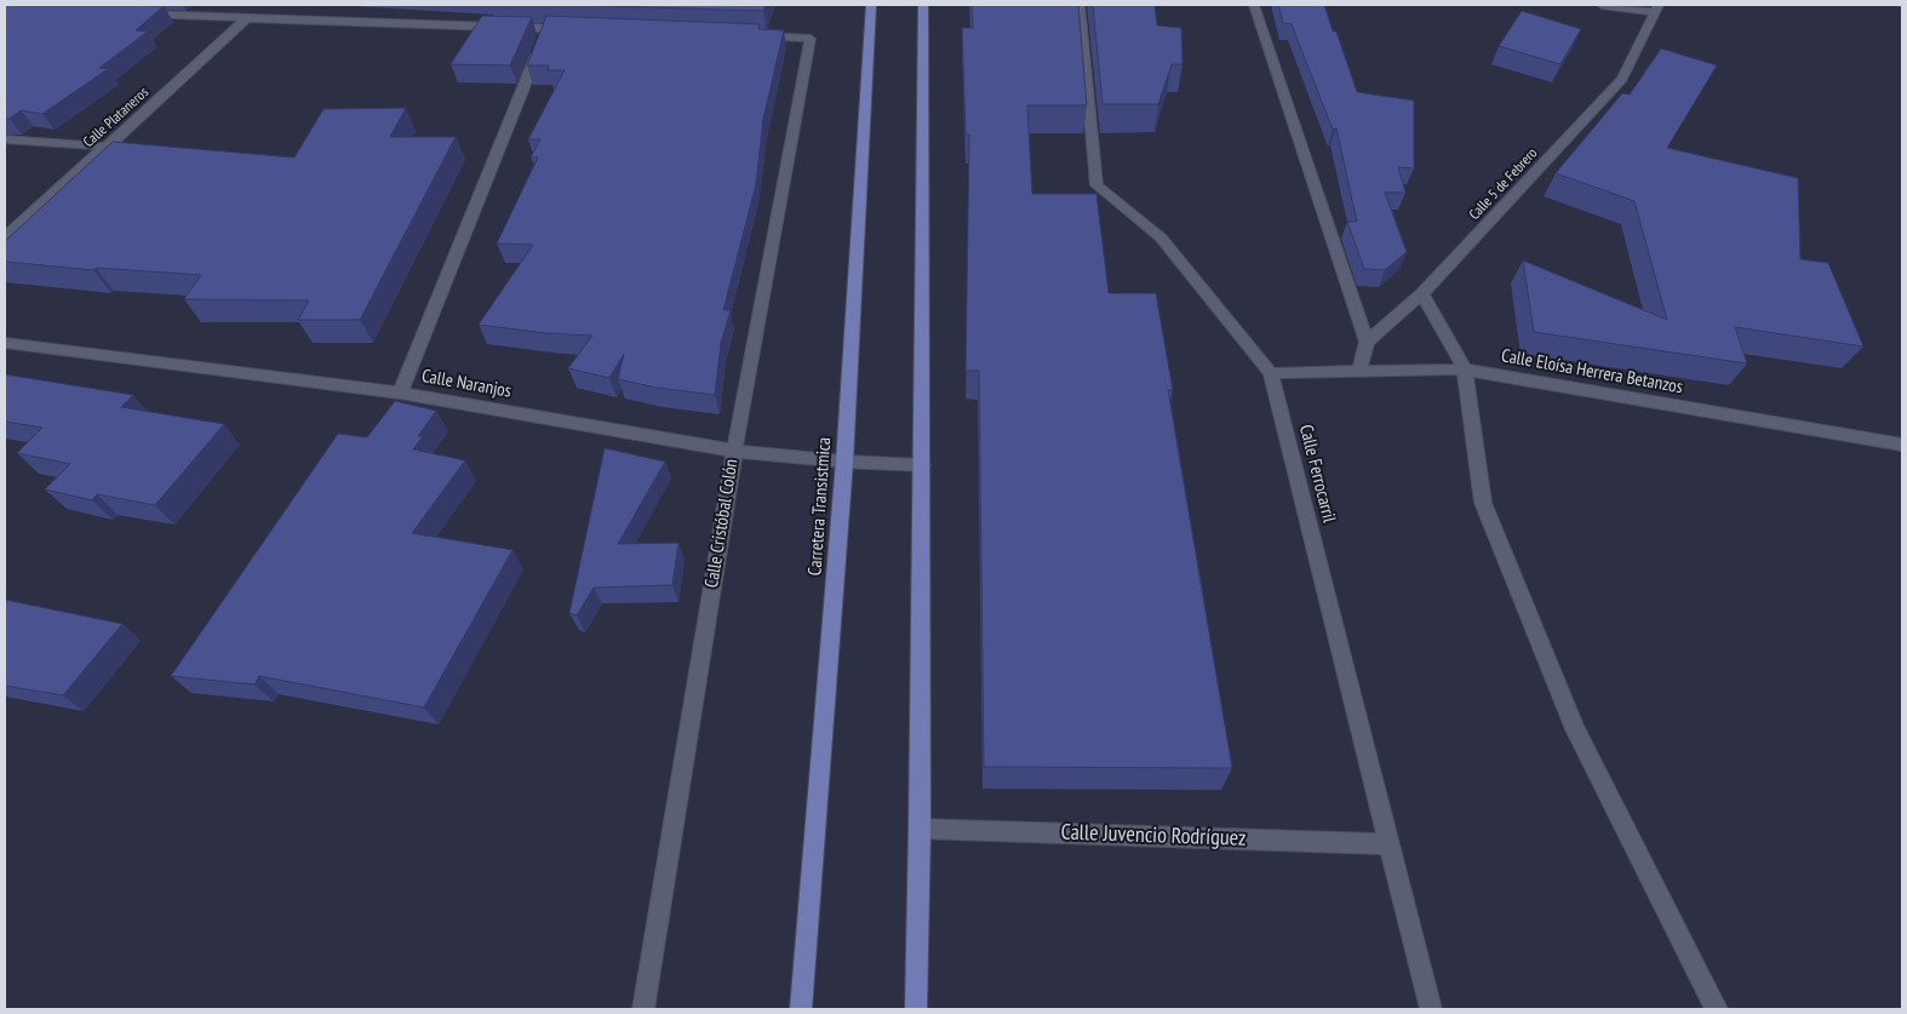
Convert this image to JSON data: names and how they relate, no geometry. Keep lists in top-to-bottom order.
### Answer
{
  "streets": {
    "main road": ["Carretera Transistmica"],
    "street": [
      "Calle Plataneros",
      "Calle 5 de Febrero",
      "Calle Eloísa Herrera Betanzos",
      "Calle Naranjos",
      "Calle Ferrocarril",
      "Calle Cristóbal Colón",
      "Calle Juvencio Rodríguez"
    ]
  },
  "crossings": [
    ["Calle Eloísa Herrera Betanzos", "Calle Ferrocarril"],
    ["Calle Naranjos", "Carretera Transistmica"],
    ["Calle Naranjos", "Calle Cristóbal Colón"],
    ["Calle Ferrocarril", "Calle Juvencio Rodríguez"]
  ]
}
